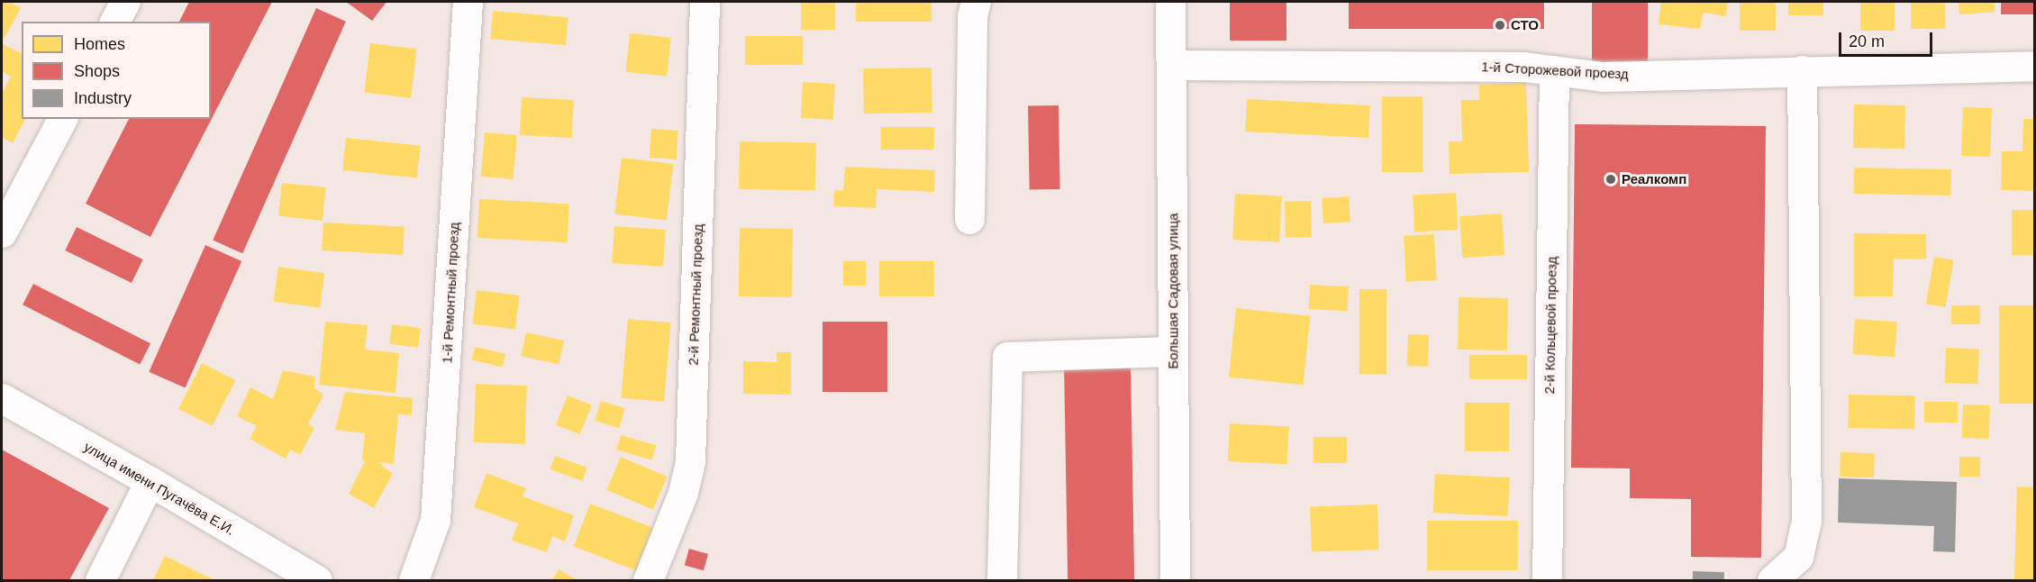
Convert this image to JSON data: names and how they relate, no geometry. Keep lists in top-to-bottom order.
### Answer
{
  "streets": {
    "street": [
      "1-й Сторожевой проезд",
      "Большая Садовая улица",
      "1-й Ремонтный проезд",
      "2-й Ремонтный проезд",
      "2-й Кольцевой проезд",
      "улица имени Пугачёва Е.И."
    ]
  },
  "crossings": [
    ["1-й Сторожевой проезд", "Большая Садовая улица"],
    ["1-й Сторожевой проезд", "2-й Кольцевой проезд"]
  ],
  "places": ["СТО", "Реалкомп"],
  "legend": ["Homes", "Shops", "Industry"],
  "scale_bar": "20 m"
}
